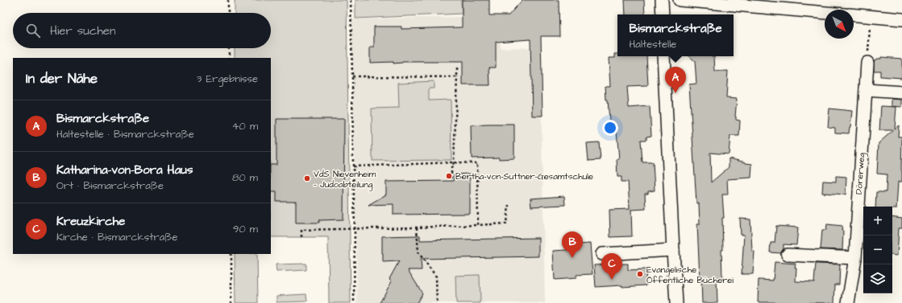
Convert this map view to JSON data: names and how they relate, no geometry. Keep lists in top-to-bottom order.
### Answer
{
  "streets": {
    "street": ["Dörerweg"]
  },
  "places": ["Bertha-von-Suttner-Gesamtschule", "VdS Nievenheim - Judoabteilung", "Evangelische Öffentliche Bücherei"],
  "north": "bottom right",
  "page": {
    "search": "Hier suchen",
    "popup": ["Bismarckstraße", "Haltestelle"],
    "heading": ["In der Nähe", "3 Ergebnisse"],
    "pins": ["A", "B", "C"],
    "list": [
      {
        "mark": "A",
        "name": "Bismarckstraße",
        "note": "Haltestelle · Bismarckstraße",
        "value": "40 m"
      },
      {
        "mark": "B",
        "name": "Katharina-von-Bora Haus",
        "note": "Ort · Bismarckstraße",
        "value": "80 m"
      },
      {
        "mark": "C",
        "name": "Kreuzkirche",
        "note": "Kirche · Bismarckstraße",
        "value": "90 m"
      }
    ],
    "map_buttons": ["+", "−"]
  }
}
